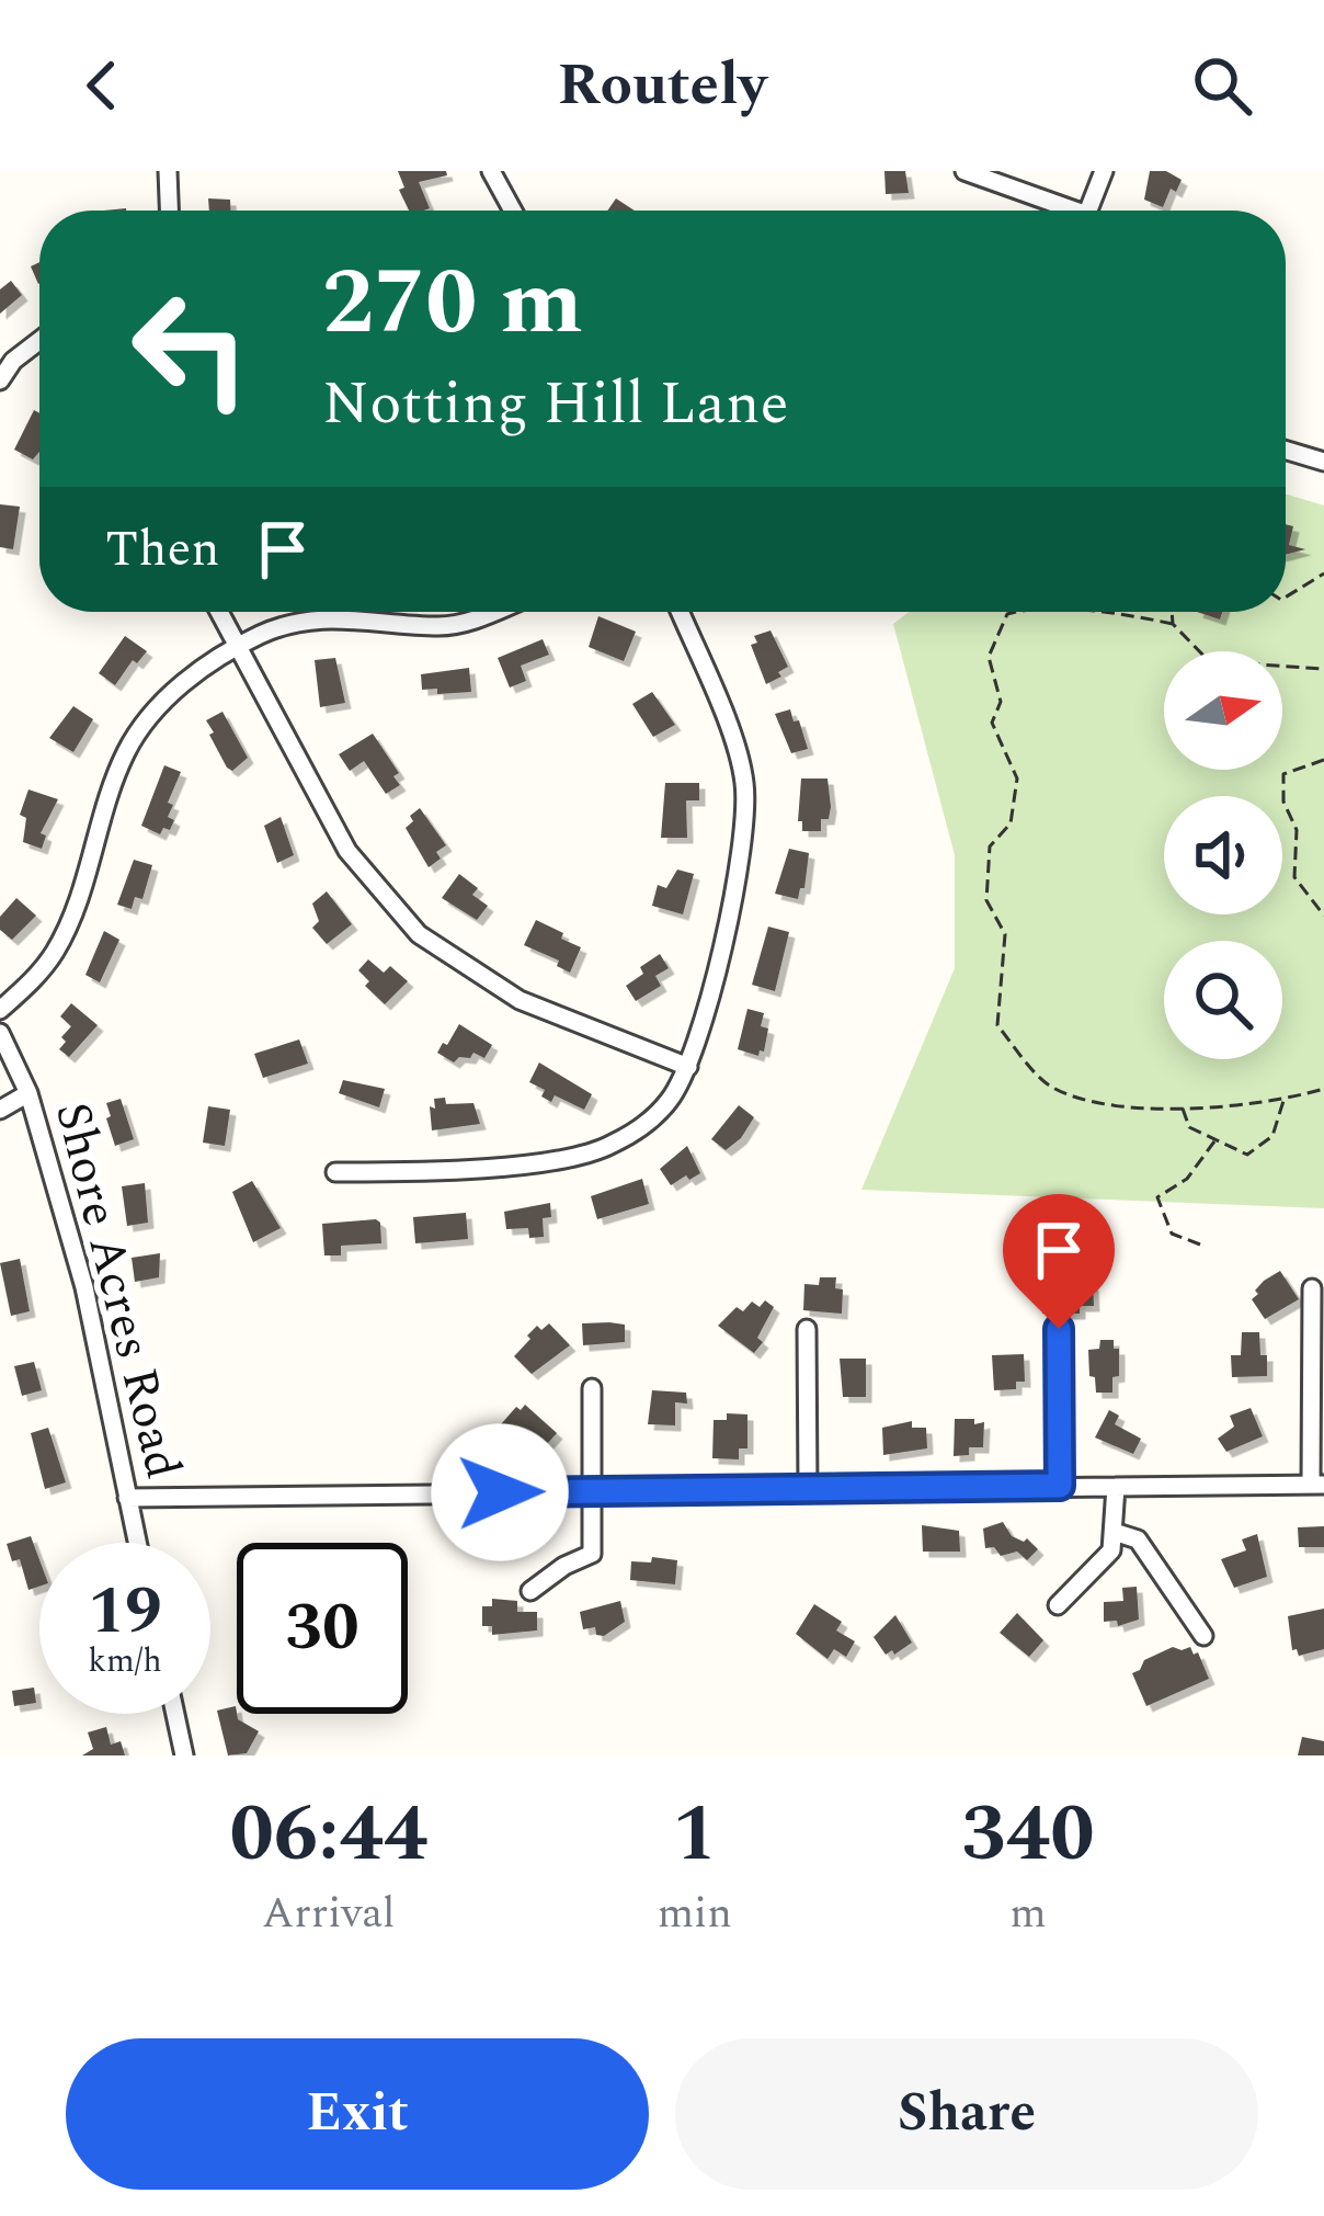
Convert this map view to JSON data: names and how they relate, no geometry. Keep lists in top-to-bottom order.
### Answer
{
  "streets": {
    "street": ["Shore Acres Road"]
  },
  "north": "right",
  "page": {
    "header": "Routely",
    "turn": ["270 m", "Notting Hill Lane"],
    "then": "Then",
    "speed": "19 km/h",
    "limit": "30",
    "eta": [
      "06:44",
      "Arrival",
      "1",
      "min",
      "340",
      "m"
    ],
    "buttons": ["Exit", "Share"]
  }
}
